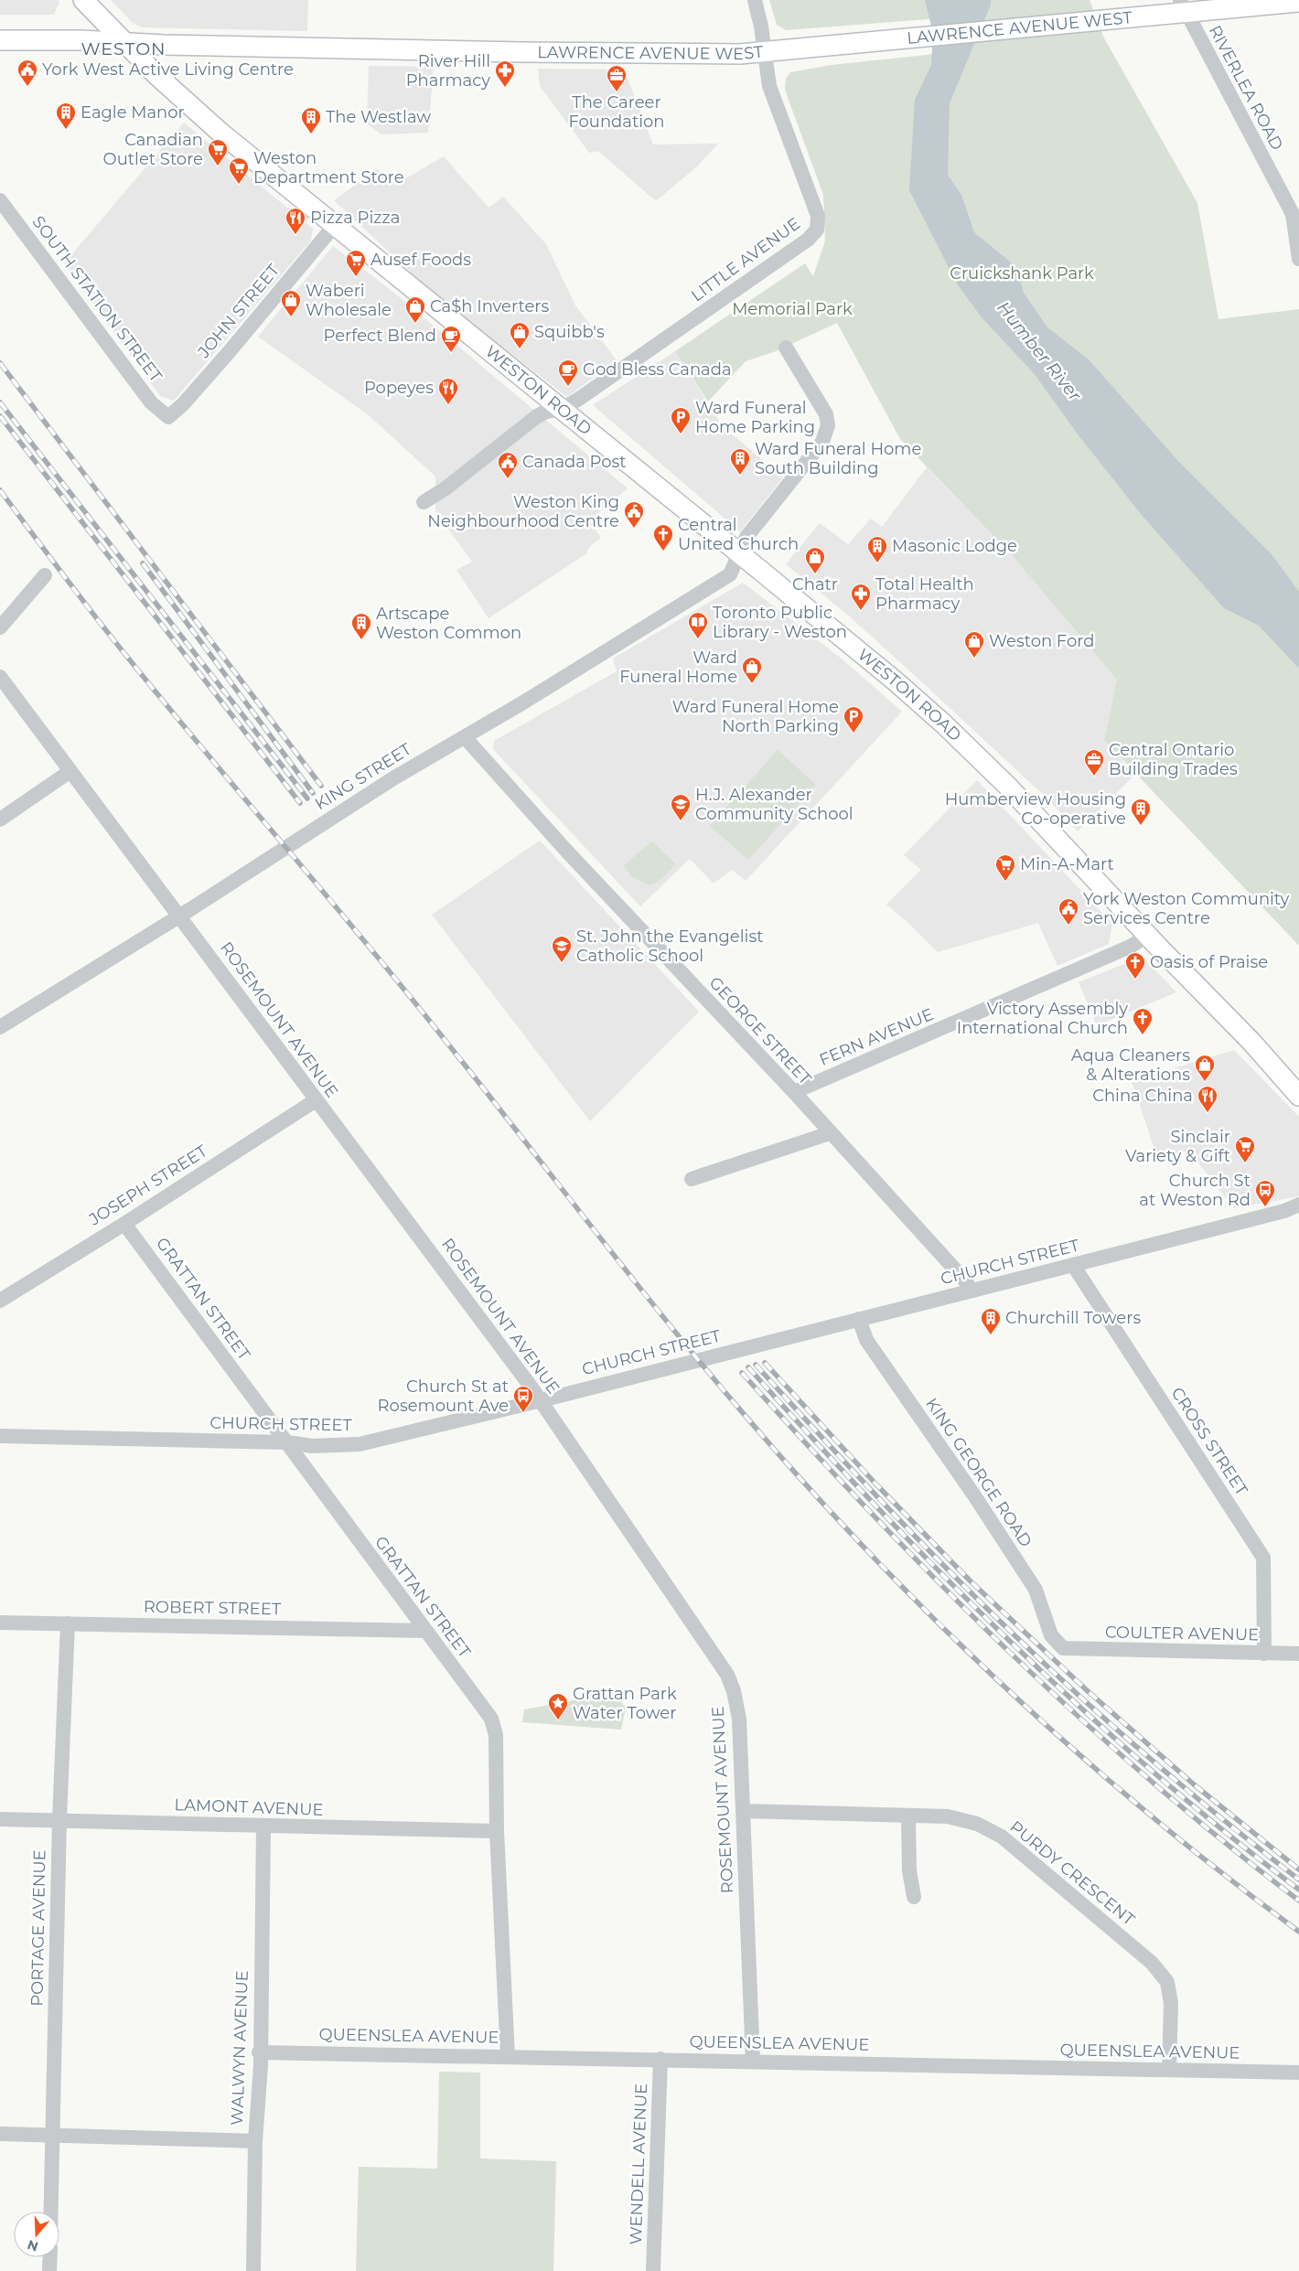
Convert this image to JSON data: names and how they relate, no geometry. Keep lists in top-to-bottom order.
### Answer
{
  "streets": {
    "main road": ["LAWRENCE AVENUE WEST", "WESTON ROAD"],
    "street": [
      "RIVERLEA ROAD",
      "LITTLE AVENUE",
      "SOUTH STATION STREET",
      "JOHN STREET",
      "KING STREET",
      "ROSEMOUNT AVENUE",
      "GEORGE STREET",
      "FERN AVENUE",
      "JOSEPH STREET",
      "CHURCH STREET",
      "GRATTAN STREET",
      "CROSS STREET",
      "KING GEORGE ROAD",
      "ROBERT STREET",
      "COULTER AVENUE",
      "LAMONT AVENUE",
      "PURDY CRESCENT",
      "PORTAGE AVENUE",
      "QUEENSLEA AVENUE",
      "WALWYN AVENUE",
      "WENDELL AVENUE"
    ]
  },
  "crossings": [
    ["LAWRENCE AVENUE WEST", "RIVERLEA ROAD"],
    ["LAWRENCE AVENUE WEST", "LITTLE AVENUE"],
    ["LAWRENCE AVENUE WEST", "WESTON ROAD"],
    ["LITTLE AVENUE", "WESTON ROAD"],
    ["SOUTH STATION STREET", "JOHN STREET"],
    ["JOHN STREET", "WESTON ROAD"],
    ["WESTON ROAD", "KING STREET"],
    ["WESTON ROAD", "FERN AVENUE"],
    ["KING STREET", "ROSEMOUNT AVENUE"],
    ["KING STREET", "GEORGE STREET"],
    ["ROSEMOUNT AVENUE", "JOSEPH STREET"],
    ["ROSEMOUNT AVENUE", "CHURCH STREET"],
    ["ROSEMOUNT AVENUE", "PURDY CRESCENT"],
    ["ROSEMOUNT AVENUE", "QUEENSLEA AVENUE"],
    ["GEORGE STREET", "FERN AVENUE"],
    ["GEORGE STREET", "CHURCH STREET"],
    ["JOSEPH STREET", "GRATTAN STREET"],
    ["CHURCH STREET", "GRATTAN STREET"],
    ["CHURCH STREET", "CROSS STREET"],
    ["CHURCH STREET", "KING GEORGE ROAD"],
    ["GRATTAN STREET", "ROBERT STREET"],
    ["GRATTAN STREET", "LAMONT AVENUE"],
    ["GRATTAN STREET", "QUEENSLEA AVENUE"],
    ["CROSS STREET", "COULTER AVENUE"],
    ["KING GEORGE ROAD", "COULTER AVENUE"],
    ["ROBERT STREET", "PORTAGE AVENUE"],
    ["LAMONT AVENUE", "PORTAGE AVENUE"],
    ["LAMONT AVENUE", "WALWYN AVENUE"],
    ["PURDY CRESCENT", "QUEENSLEA AVENUE"],
    ["QUEENSLEA AVENUE", "WALWYN AVENUE"],
    ["QUEENSLEA AVENUE", "WENDELL AVENUE"]
  ],
  "districts": ["WESTON"],
  "water": ["Humber River"],
  "parks": ["Cruickshank Park", "Memorial Park"],
  "places": {
    "public building": [
      "York West Active Living Centre",
      "Canada Post",
      "Weston King Neighbourhood Centre",
      "York Weston Community Services Centre"
    ],
    "pharmacy": ["River Hill Pharmacy", "Total Health Pharmacy"],
    "office": ["The Career Foundation", "Central Ontario Building Trades"],
    "building": [
      "Eagle Manor",
      "The Westlaw",
      "Ward Funeral Home South Building",
      "Masonic Lodge",
      "Artscape Weston Common",
      "Humberview Housing Co-operative",
      "Churchill Towers"
    ],
    "supermarket": [
      "Canadian Outlet Store",
      "Weston Department Store",
      "Ausef Foods",
      "Min-A-Mart",
      "Sinclair Variety & Gift"
    ],
    "restaurant": ["Pizza Pizza", "Popeyes", "China China"],
    "shop": [
      "Waberi Wholesale",
      "Ca$h Inverters",
      "Squibb's",
      "Chatr",
      "Weston Ford",
      "Ward Funeral Home",
      "Aqua Cleaners & Alterations"
    ],
    "cafe": ["Perfect Blend", "God Bless Canada"],
    "parking": ["Ward Funeral Home Parking", "Ward Funeral Home North Parking"],
    "church": ["Central United Church", "Oasis of Praise", "Victory Assembly International Church"],
    "library": ["Toronto Public Library - Weston"],
    "school or university": ["H.J. Alexander Community School", "St. John the Evangelist Catholic School"],
    "bus stop": ["Church St at Weston Rd", "Church St at Rosemount Ave"],
    "place": ["Grattan Park Water Tower"]
  },
  "north": "bottom"
}
